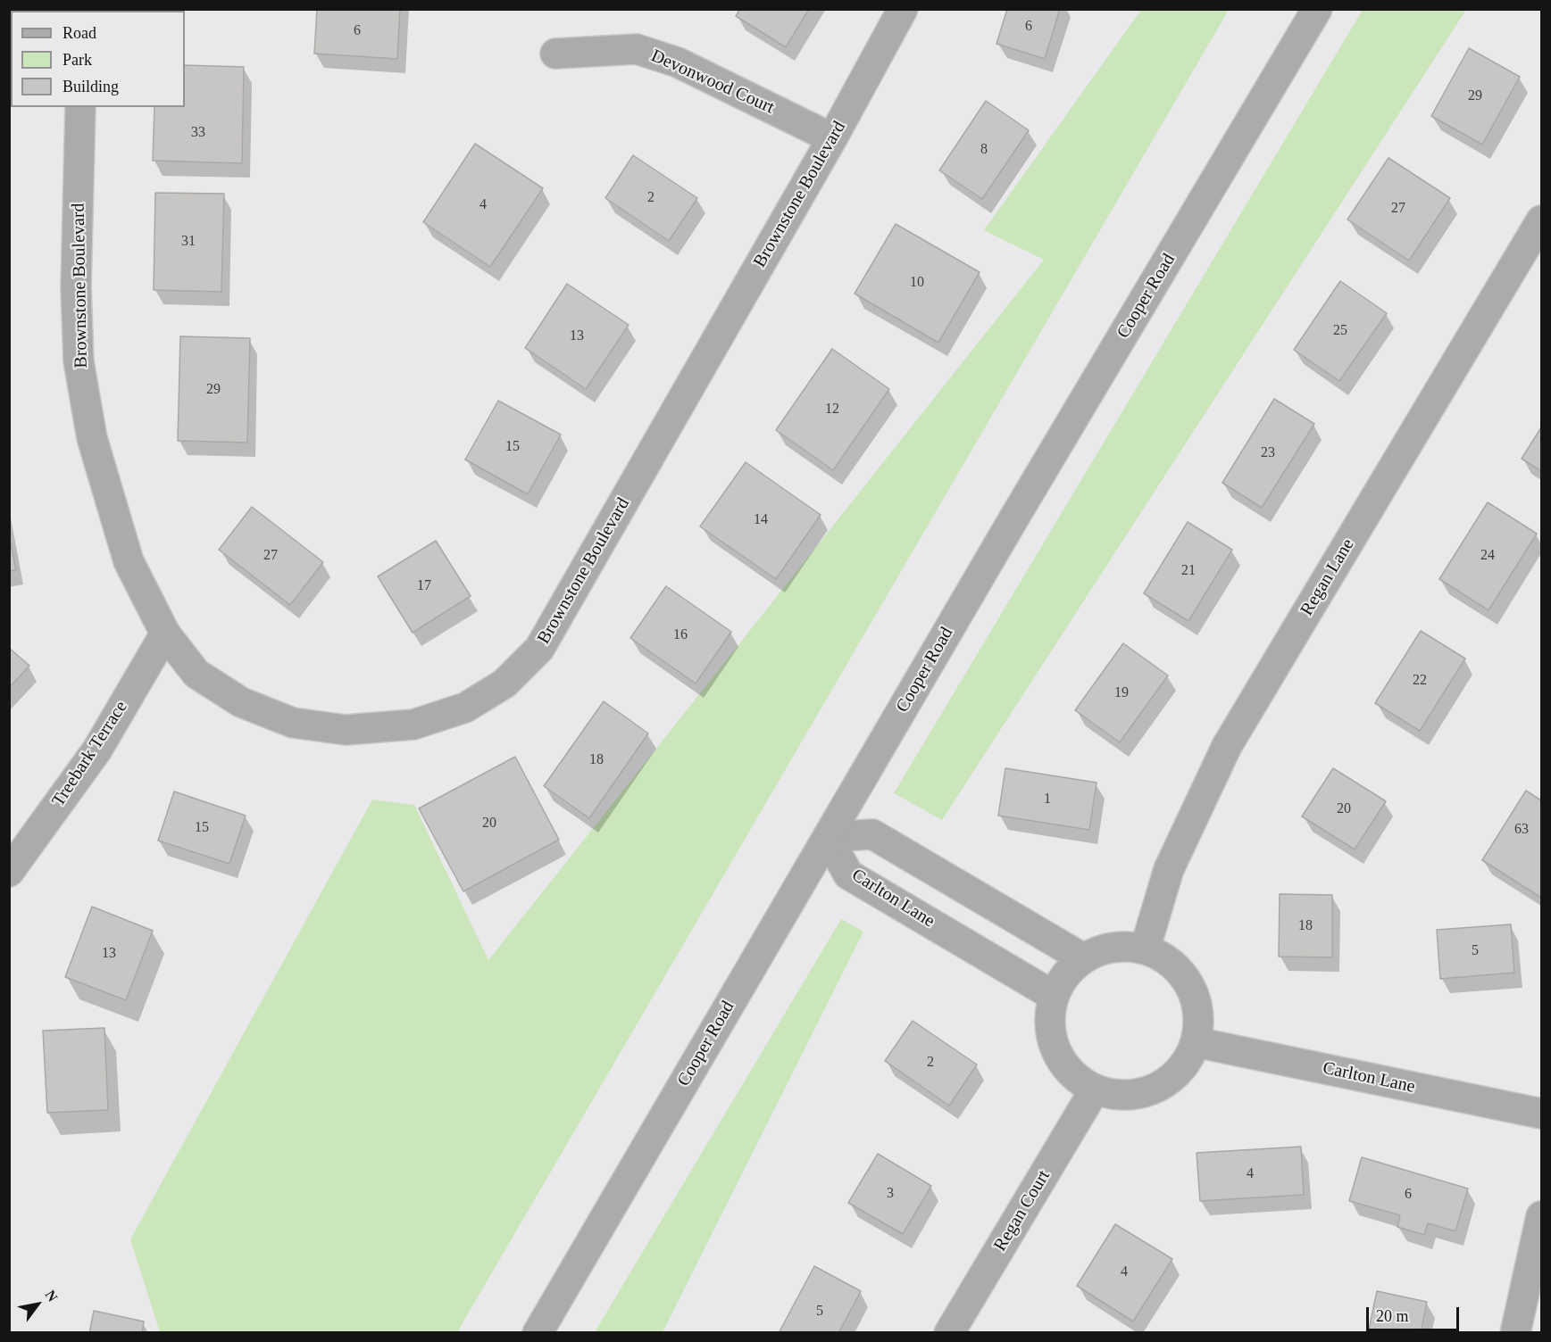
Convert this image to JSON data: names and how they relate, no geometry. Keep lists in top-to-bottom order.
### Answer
{
  "streets": {
    "street": [
      "Devonwood Court",
      "Brownstone Boulevard",
      "Cooper Road",
      "Regan Lane",
      "Treebark Terrace",
      "Carlton Lane",
      "Regan Court"
    ]
  },
  "crossings": [
    ["Devonwood Court", "Brownstone Boulevard"],
    ["Brownstone Boulevard", "Treebark Terrace"],
    ["Cooper Road", "Carlton Lane"],
    ["Regan Lane", "Carlton Lane"],
    ["Regan Lane", "Regan Court"],
    ["Carlton Lane", "Regan Court"]
  ],
  "house_numbers": [
    "6",
    "6",
    "29",
    "33",
    "8",
    "2",
    "4",
    "27",
    "31",
    "10",
    "25",
    "13",
    "29",
    "12",
    "15",
    "23",
    "14",
    "27",
    "24",
    "21",
    "17",
    "16",
    "22",
    "19",
    "18",
    "1",
    "20",
    "20",
    "15",
    "63",
    "18",
    "5",
    "13",
    "2",
    "4",
    "3",
    "6",
    "4",
    "5"
  ],
  "legend": ["Road", "Park", "Building"],
  "scale_bar": "20 m",
  "north": "top right"
}
